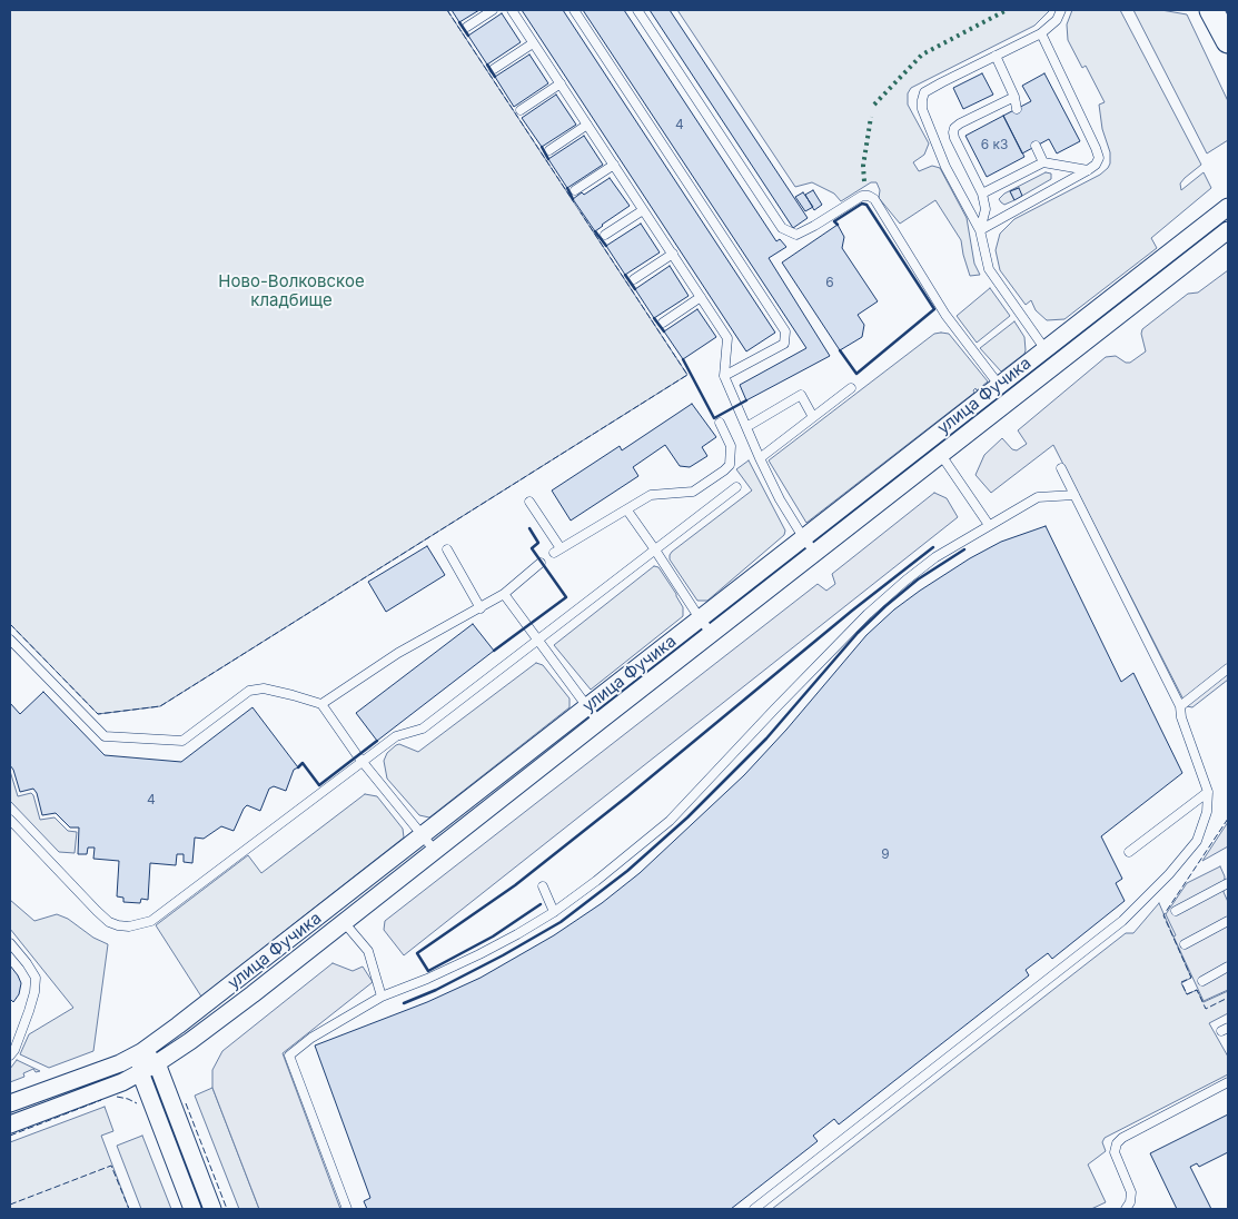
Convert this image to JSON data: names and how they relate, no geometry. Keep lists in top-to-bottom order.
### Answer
{
  "streets": {
    "street": ["улица Фучика"]
  },
  "parks": ["Ново-Волковское кладбище"],
  "house_numbers": [
    "4",
    "6 к3",
    "6",
    "4",
    "9"
  ]
}
